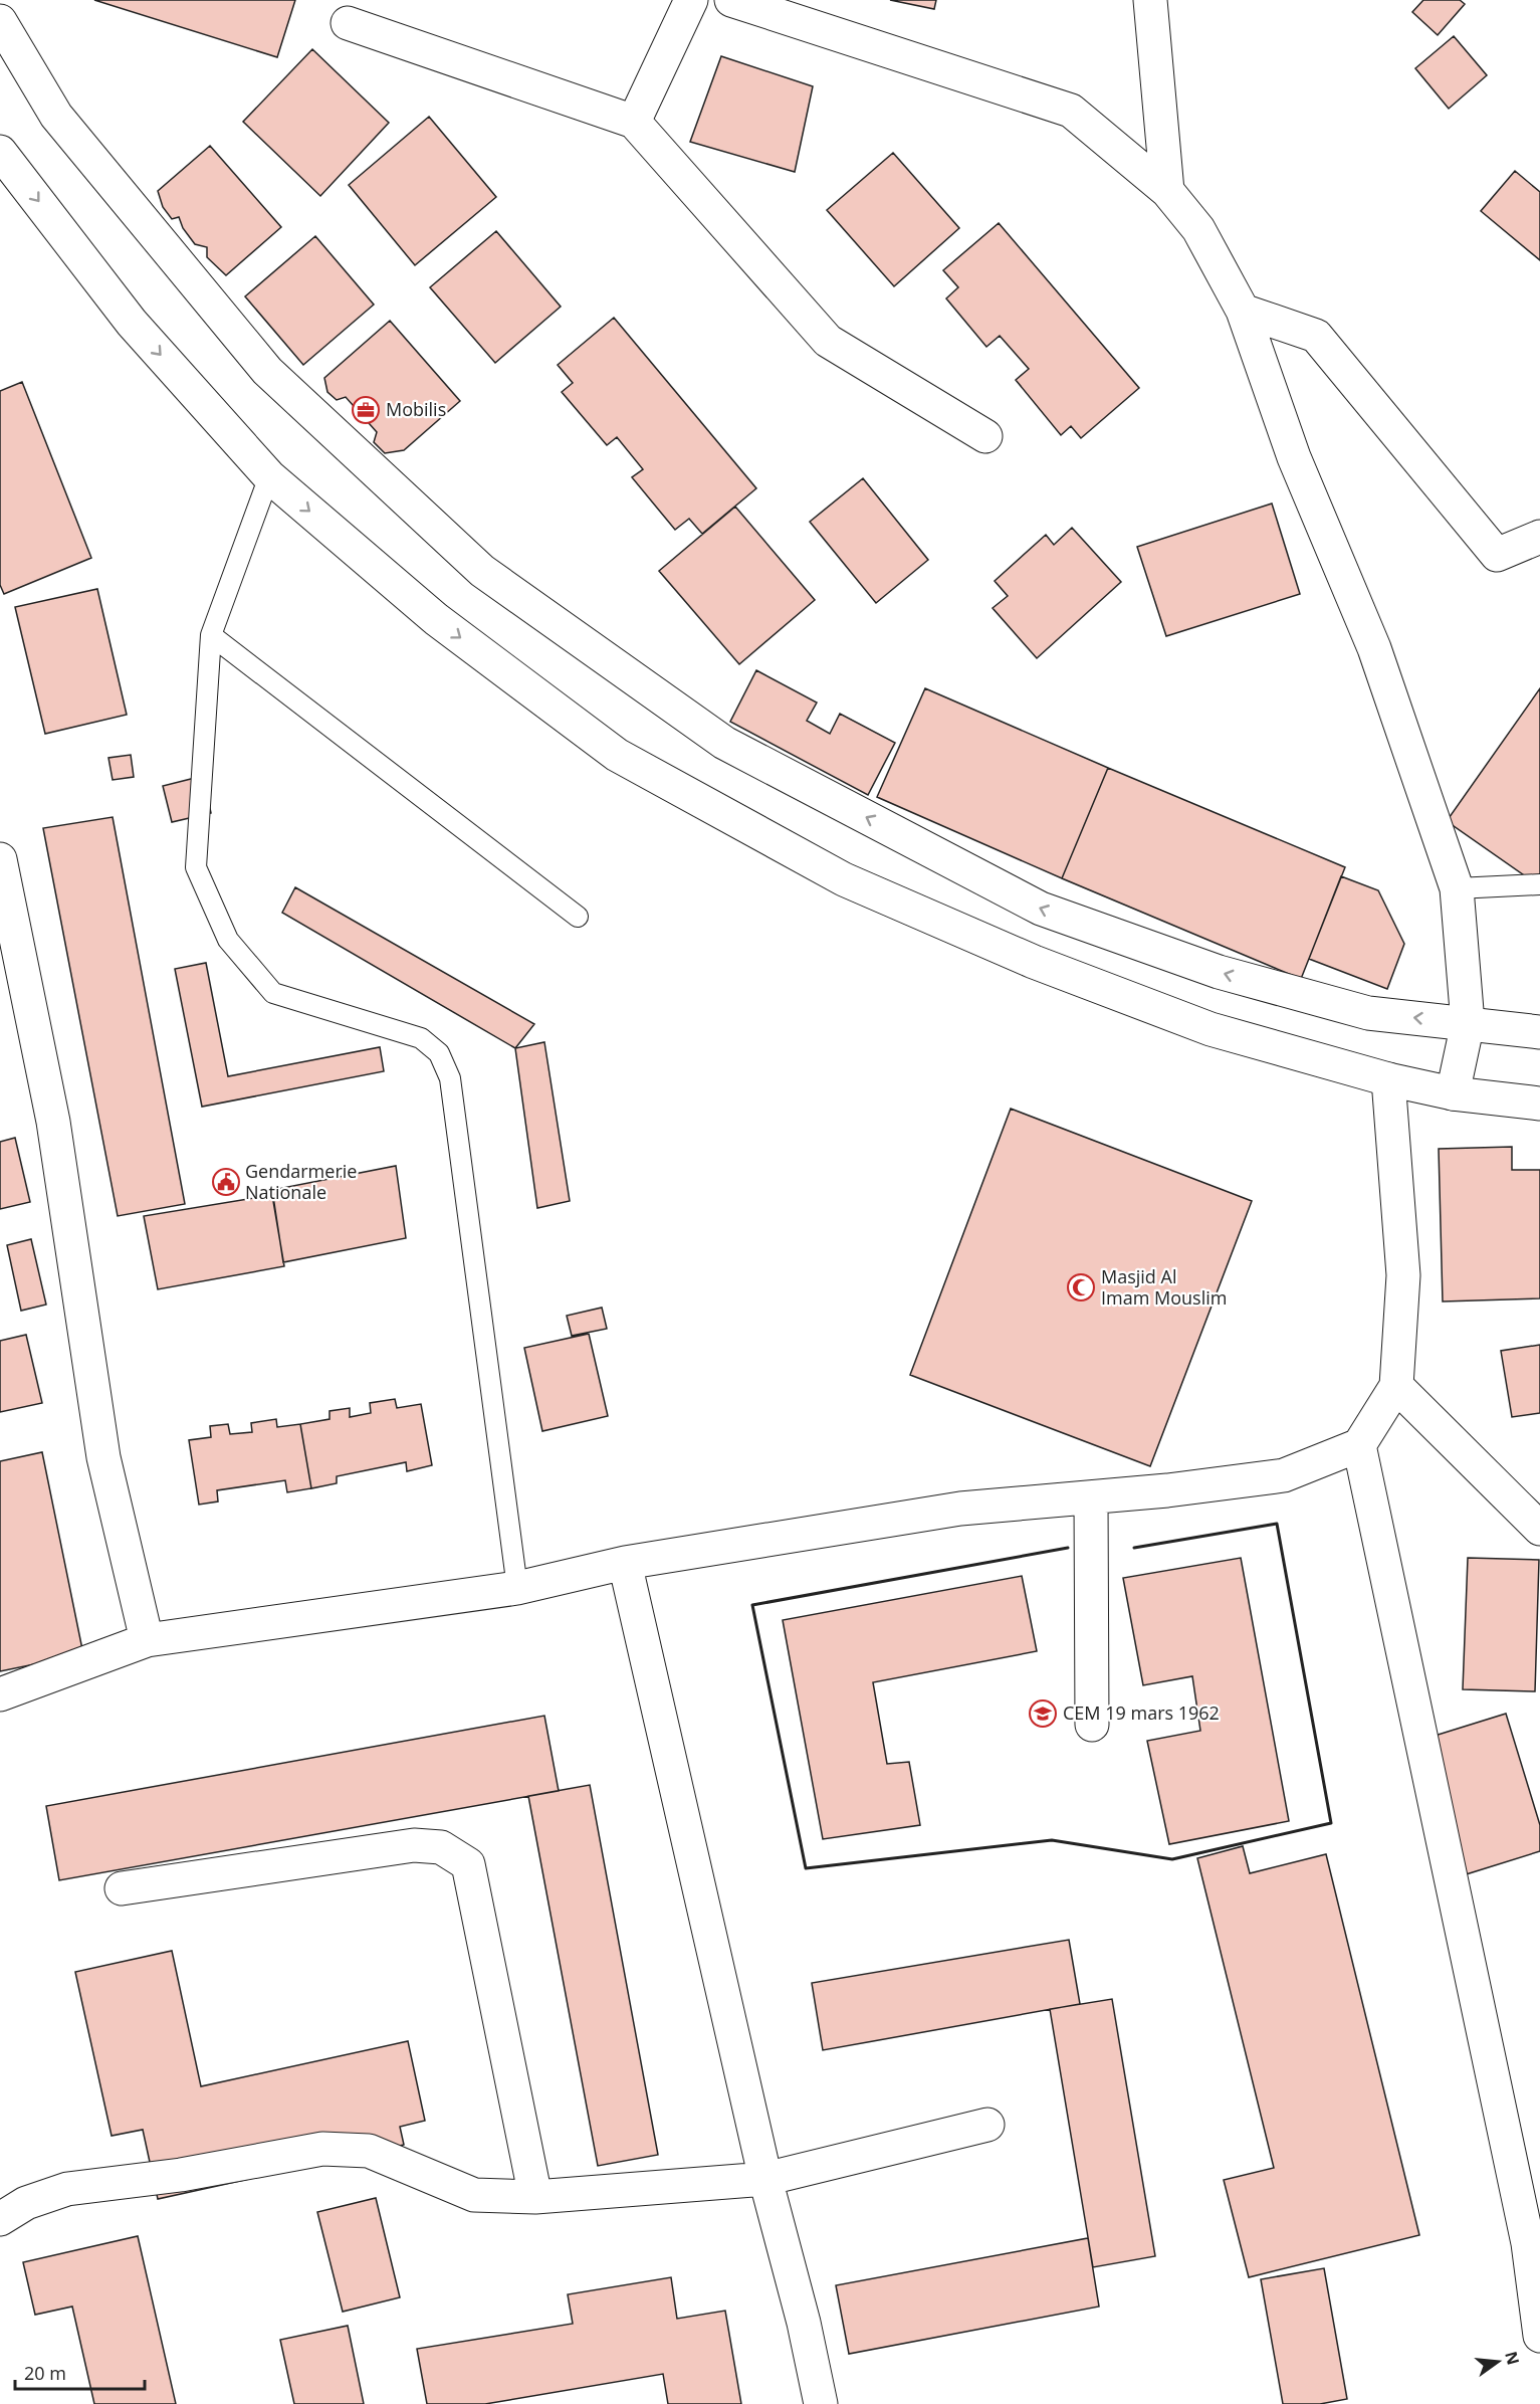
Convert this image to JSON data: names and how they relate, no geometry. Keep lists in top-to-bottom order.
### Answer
{
  "places": {
    "office": ["Mobilis"],
    "public building": ["Gendarmerie Nationale"],
    "mosque": ["Masjid Al Imam Mouslim"],
    "school or university": ["CEM 19 mars 1962"]
  },
  "scale_bar": "20 m",
  "north": "right"
}
